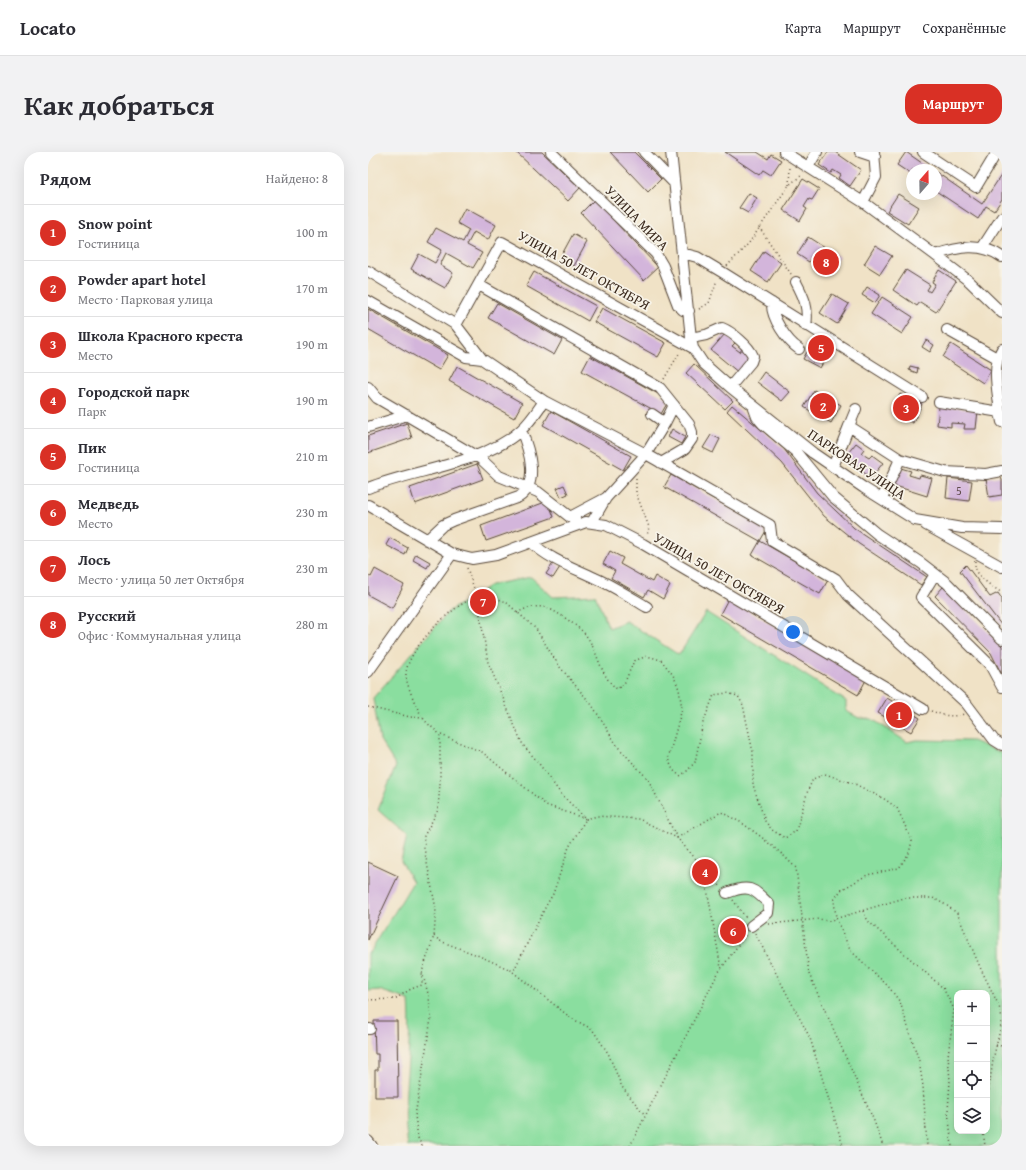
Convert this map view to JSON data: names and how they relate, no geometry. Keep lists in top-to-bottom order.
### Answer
{
  "streets": {
    "street": ["УЛИЦА МИРА", "УЛИЦА 50 ЛЕТ ОКТЯБРЯ", "ПАРКОВАЯ УЛИЦА"]
  },
  "crossings": [
    ["УЛИЦА МИРА", "ПАРКОВАЯ УЛИЦА"],
    ["УЛИЦА 50 ЛЕТ ОКТЯБРЯ", "ПАРКОВАЯ УЛИЦА"]
  ],
  "house_numbers": ["5"],
  "north": "top",
  "page": {
    "header": "Locato",
    "nav": ["Карта", "Маршрут", "Сохранённые"],
    "title": "Как добраться",
    "buttons": "Маршрут",
    "heading": ["Рядом", "Найдено: 8"],
    "list": [
      {
        "mark": "1",
        "name": "Snow point",
        "note": "Гостиница",
        "value": "100 m"
      },
      {
        "mark": "2",
        "name": "Powder apart hotel",
        "note": "Место · Парковая улица",
        "value": "170 m"
      },
      {
        "mark": "3",
        "name": "Школа Красного креста",
        "note": "Место",
        "value": "190 m"
      },
      {
        "mark": "4",
        "name": "Городской парк",
        "note": "Парк",
        "value": "190 m"
      },
      {
        "mark": "5",
        "name": "Пик",
        "note": "Гостиница",
        "value": "210 m"
      },
      {
        "mark": "6",
        "name": "Медведь",
        "note": "Место",
        "value": "230 m"
      },
      {
        "mark": "7",
        "name": "Лось",
        "note": "Место · улица 50 лет Октября",
        "value": "230 m"
      },
      {
        "mark": "8",
        "name": "Русский",
        "note": "Офис · Коммунальная улица",
        "value": "280 m"
      }
    ],
    "pins": [
      "8",
      "5",
      "2",
      "3",
      "7",
      "1",
      "4",
      "6"
    ],
    "map_buttons": ["+", "−"]
  }
}
